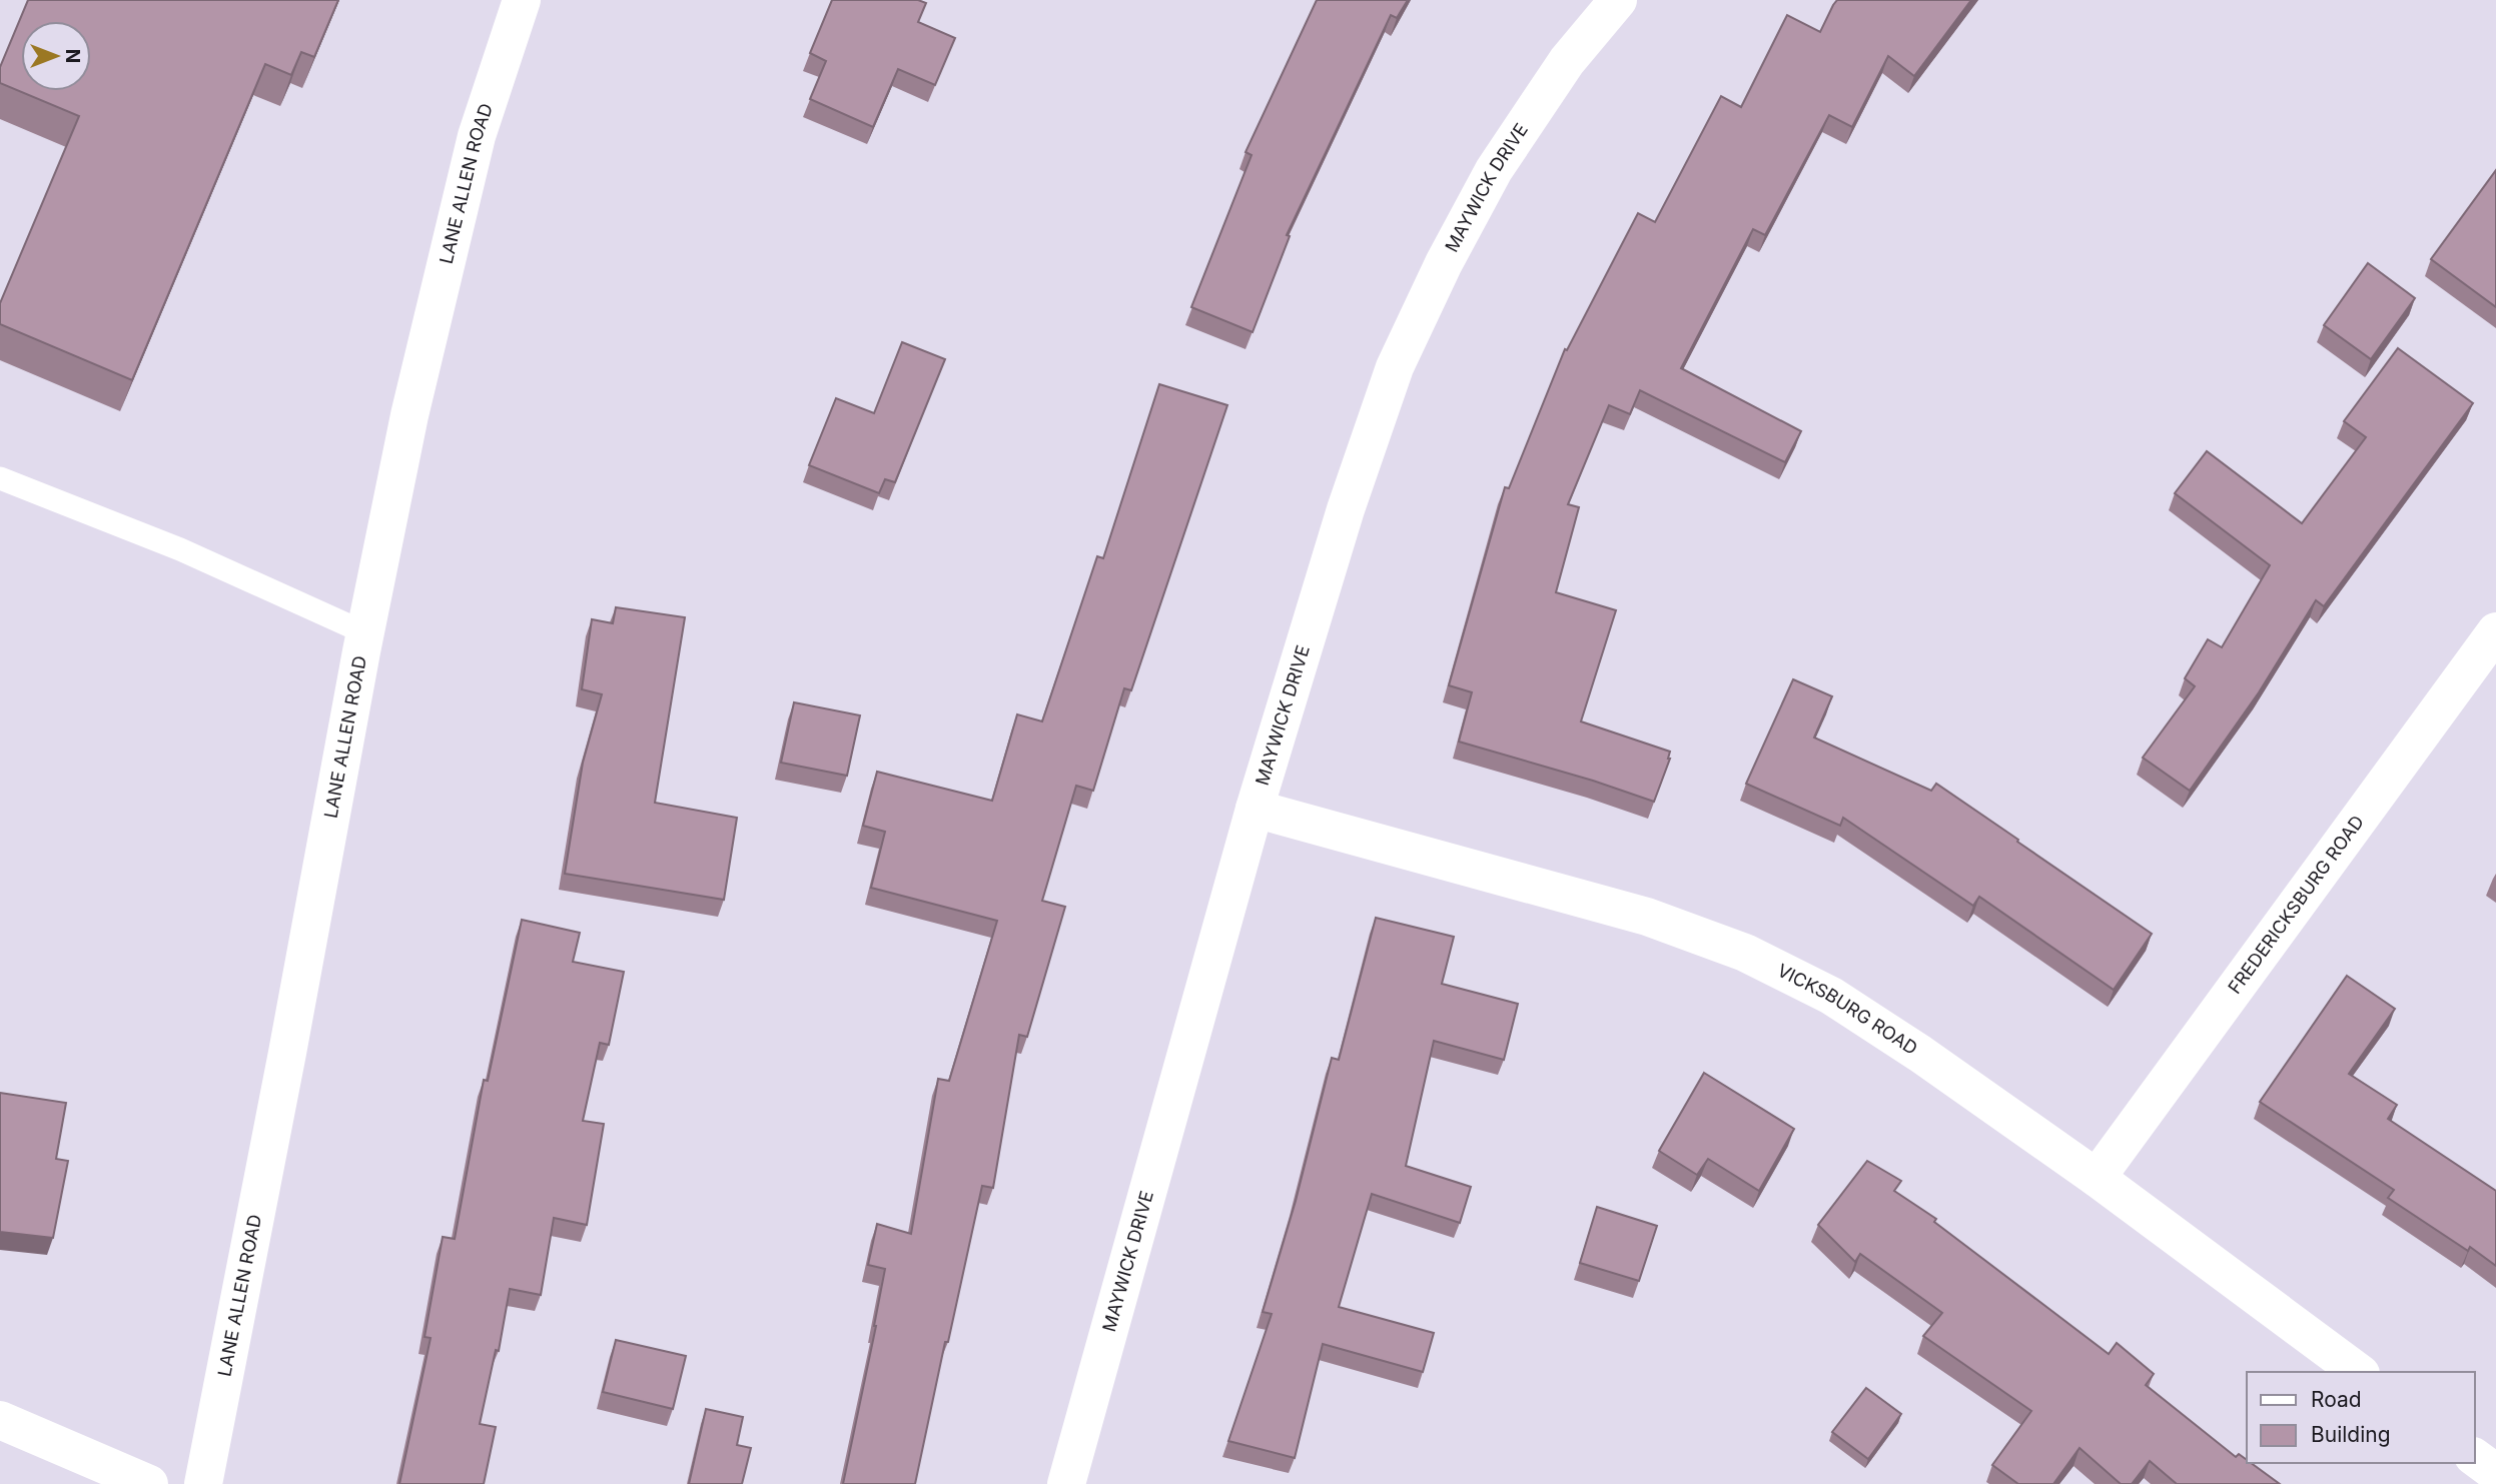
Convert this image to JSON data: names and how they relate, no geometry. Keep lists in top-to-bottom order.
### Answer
{
  "streets": {
    "street": [
      "LANE ALLEN ROAD",
      "MAYWICK DRIVE",
      "FREDERICKSBURG ROAD",
      "VICKSBURG ROAD"
    ]
  },
  "crossings": [
    ["MAYWICK DRIVE", "VICKSBURG ROAD"],
    ["FREDERICKSBURG ROAD", "VICKSBURG ROAD"]
  ],
  "legend": ["Road", "Building"],
  "north": "right"
}
